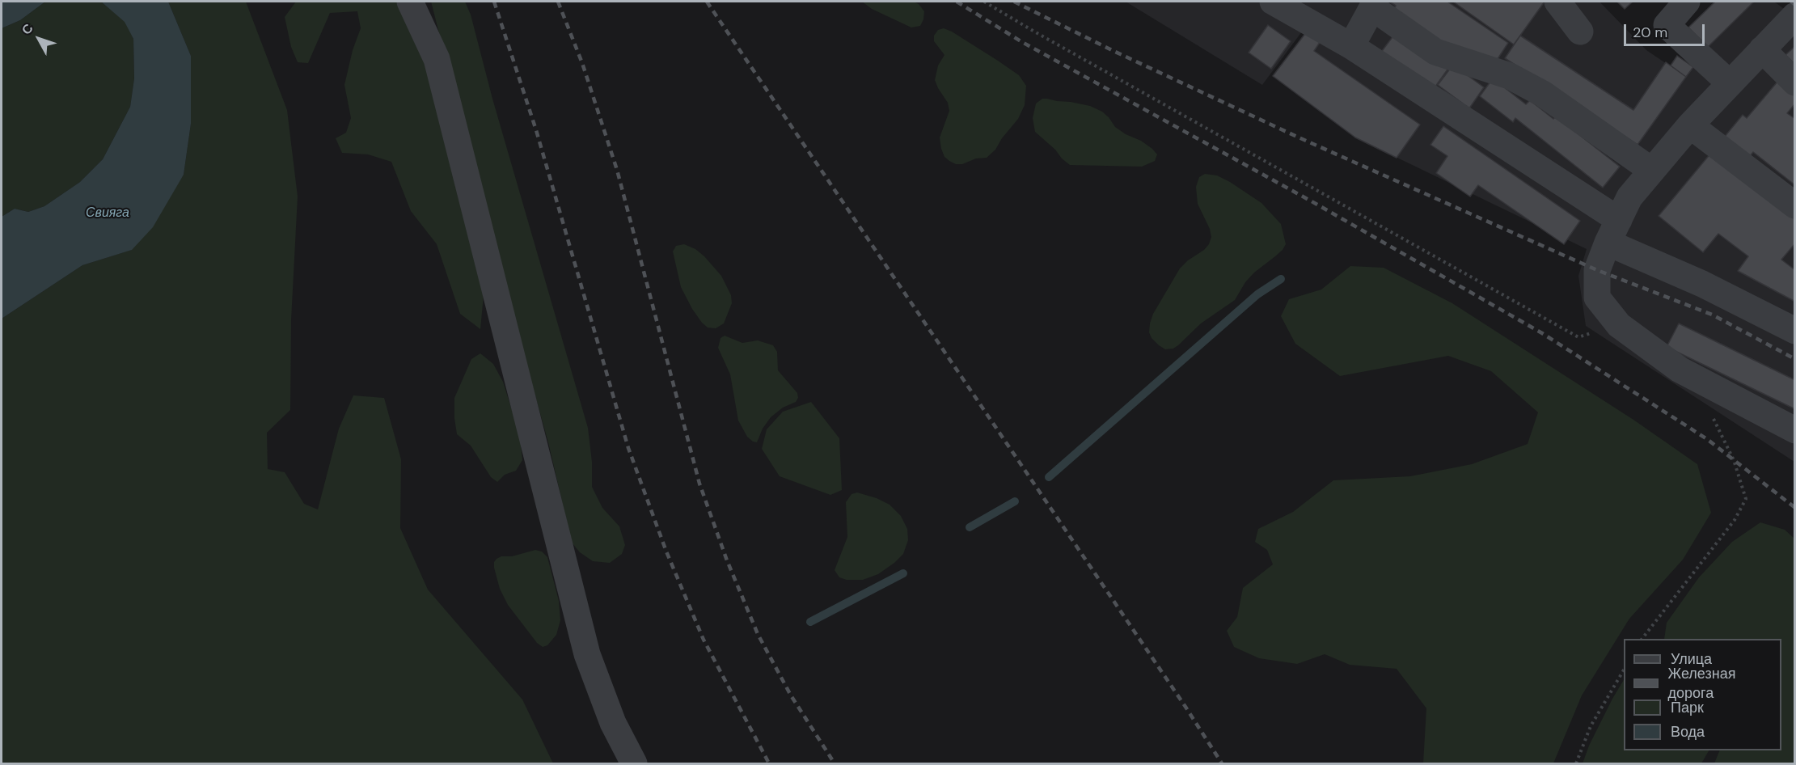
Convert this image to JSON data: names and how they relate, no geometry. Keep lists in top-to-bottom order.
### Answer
{
  "water": ["Свияга"],
  "legend": [
    "Улица",
    "Железная дорога",
    "Парк",
    "Вода"
  ],
  "scale_bar": "20 m",
  "north": "top left"
}
